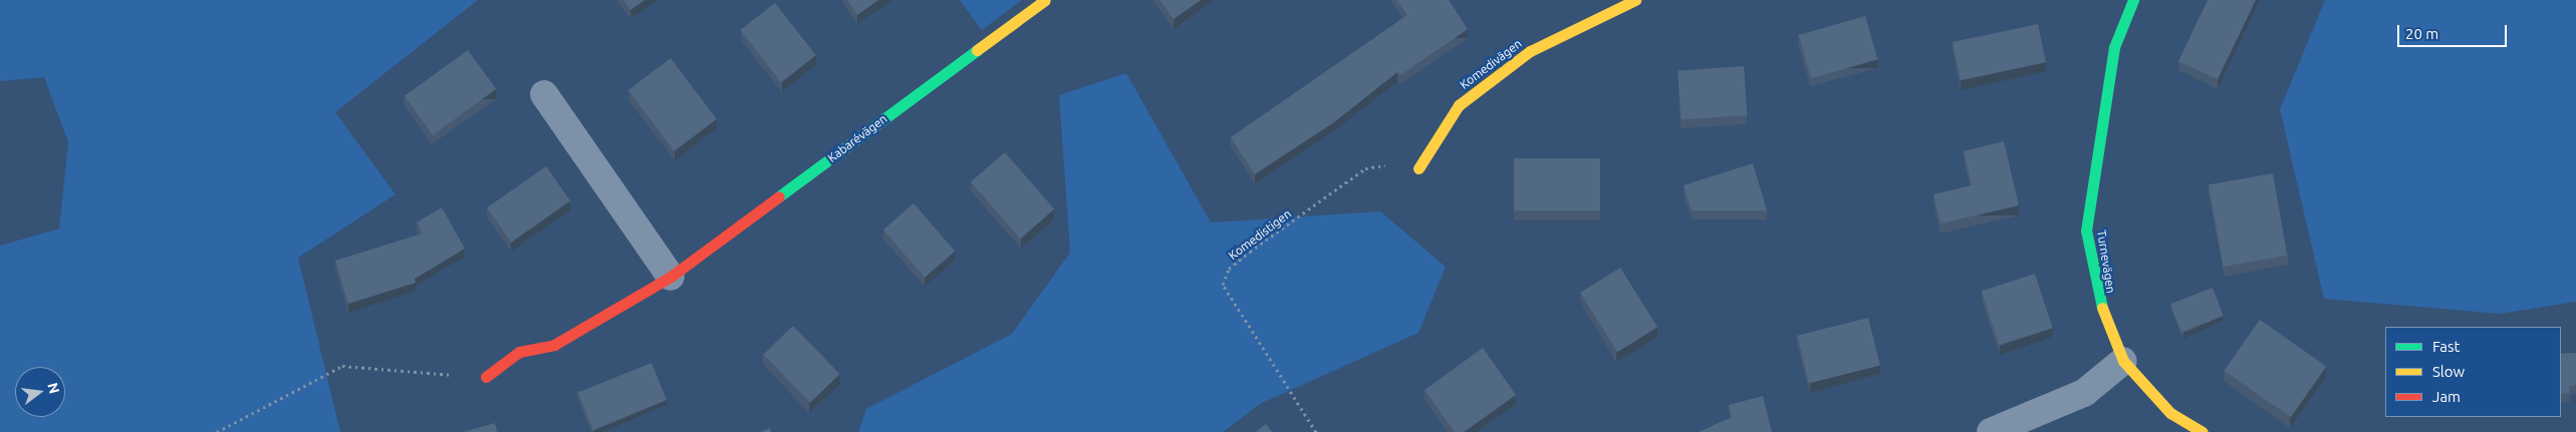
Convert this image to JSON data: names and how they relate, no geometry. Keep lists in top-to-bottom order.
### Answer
{
  "streets": {
    "street": ["Komedivägen", "Kabarévägen", "Turnevägen"],
    "path": ["Komedistigen"]
  },
  "crossings": [
    ["Komedivägen", "Komedistigen"]
  ],
  "legend": ["Fast", "Slow", "Jam"],
  "scale_bar": "20 m",
  "north": "right"
}
